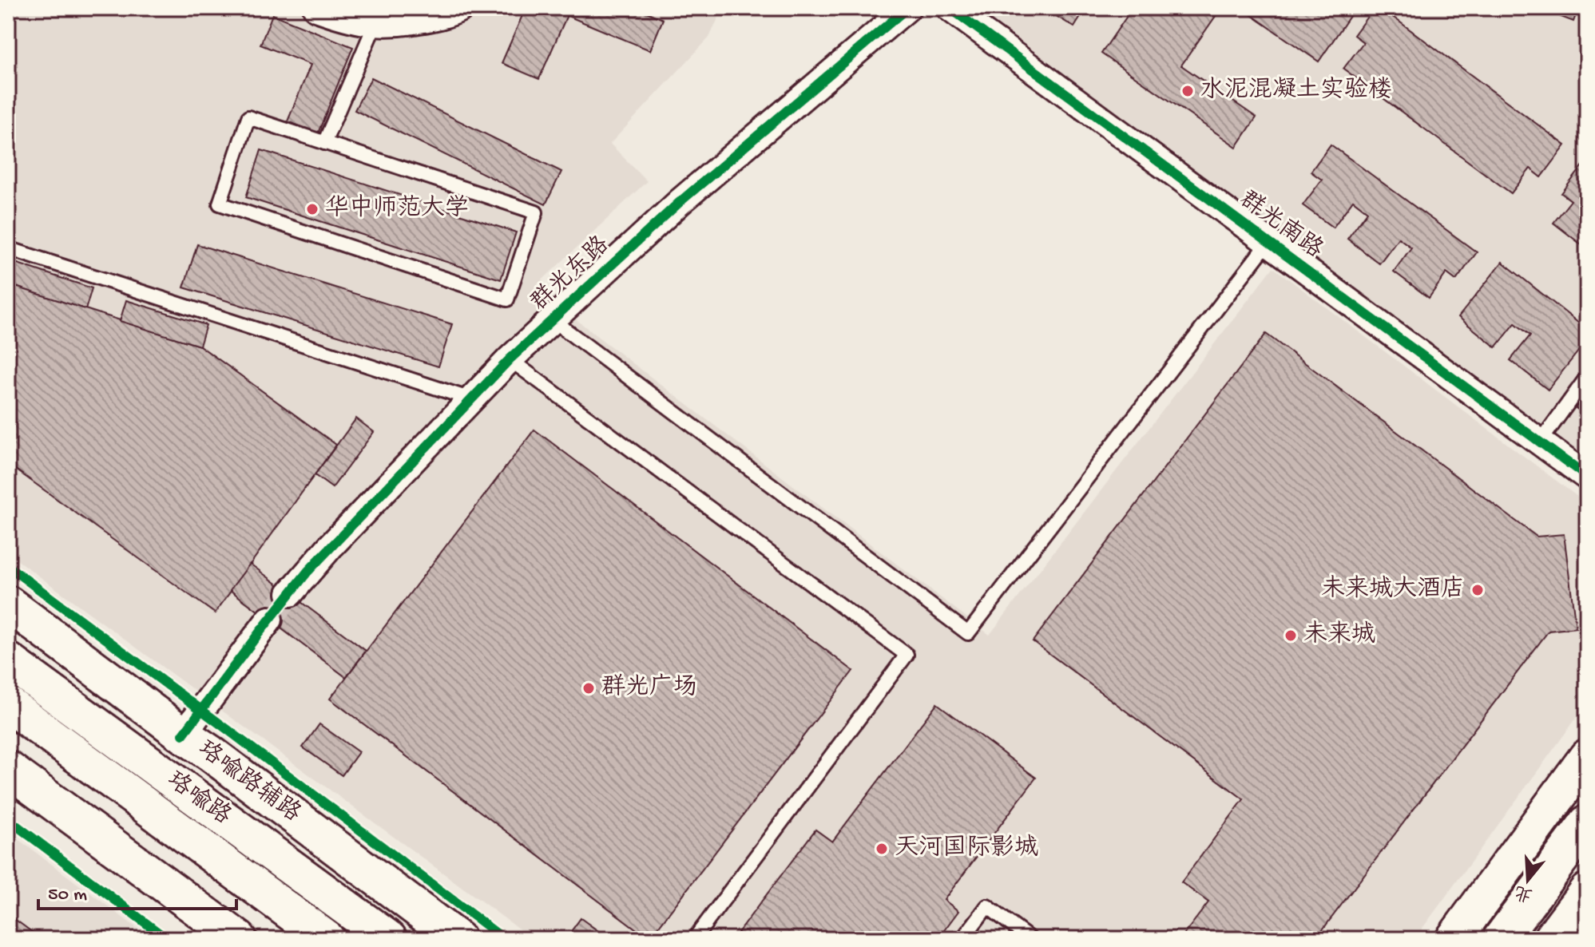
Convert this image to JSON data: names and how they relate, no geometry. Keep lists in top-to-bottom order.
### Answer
{
  "streets": {
    "main road": ["珞喻路辅路", "珞喻路"],
    "street": ["群光南路", "群光东路"]
  },
  "places": [
    "水泥混凝土实验楼",
    "华中师范大学",
    "未来城大酒店",
    "未来城",
    "群光广场",
    "天河国际影城"
  ],
  "scale_bar": "50 m",
  "north": "bottom"
}
